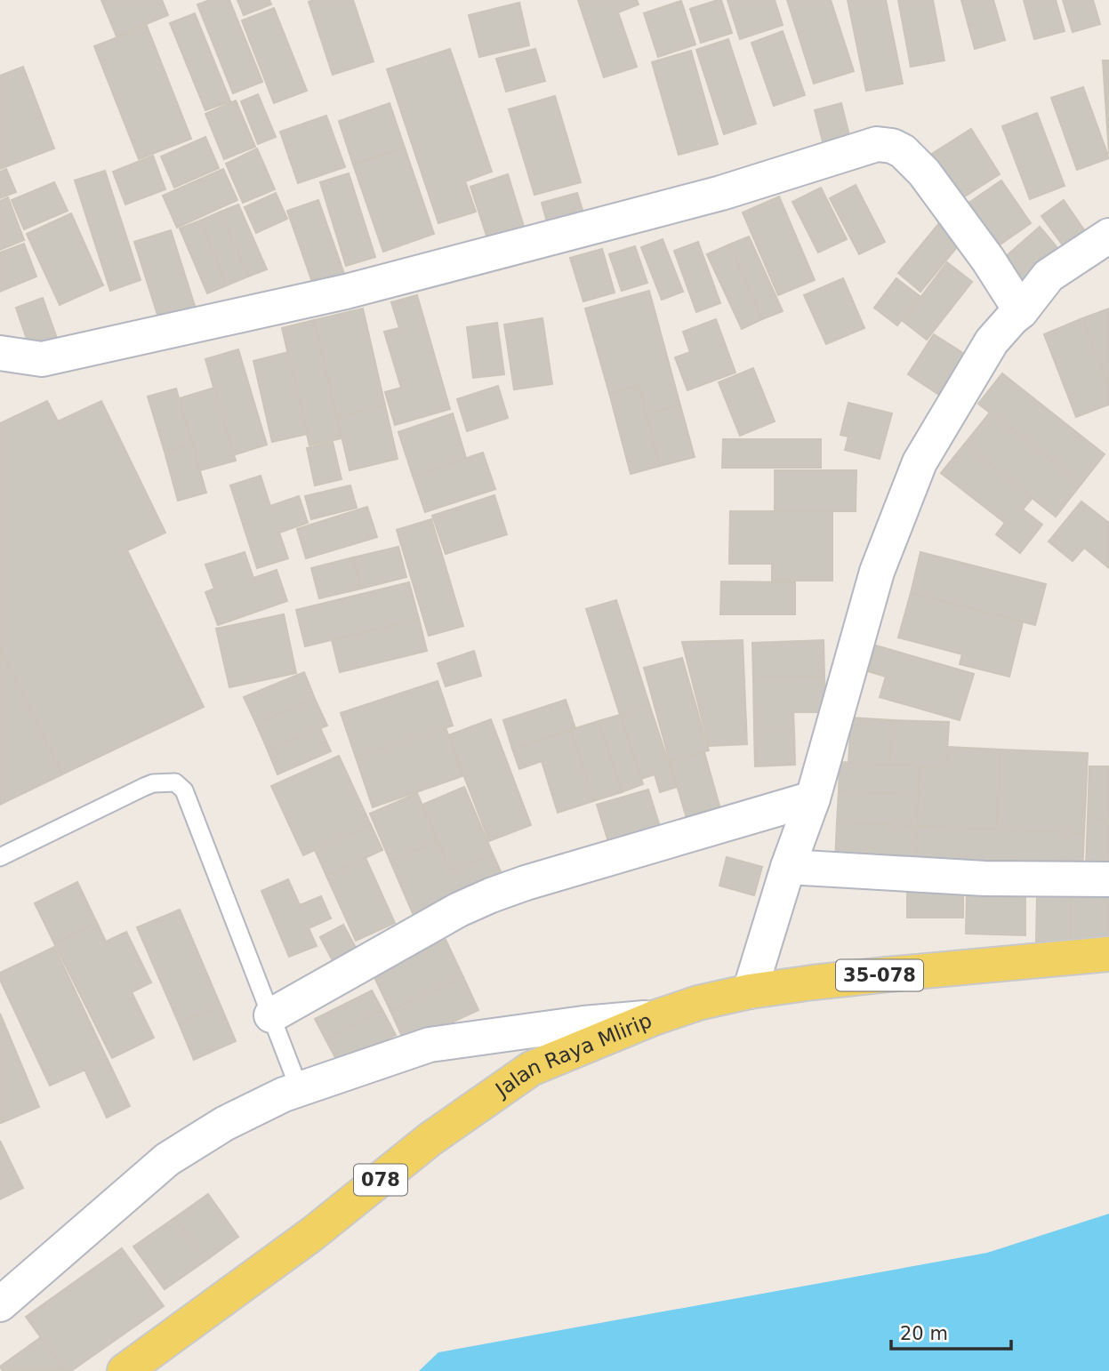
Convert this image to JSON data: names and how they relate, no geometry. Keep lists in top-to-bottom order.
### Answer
{
  "streets": {
    "main road": ["35-078", "Jalan Raya Mlirip", "078"]
  },
  "scale_bar": "20 m"
}
